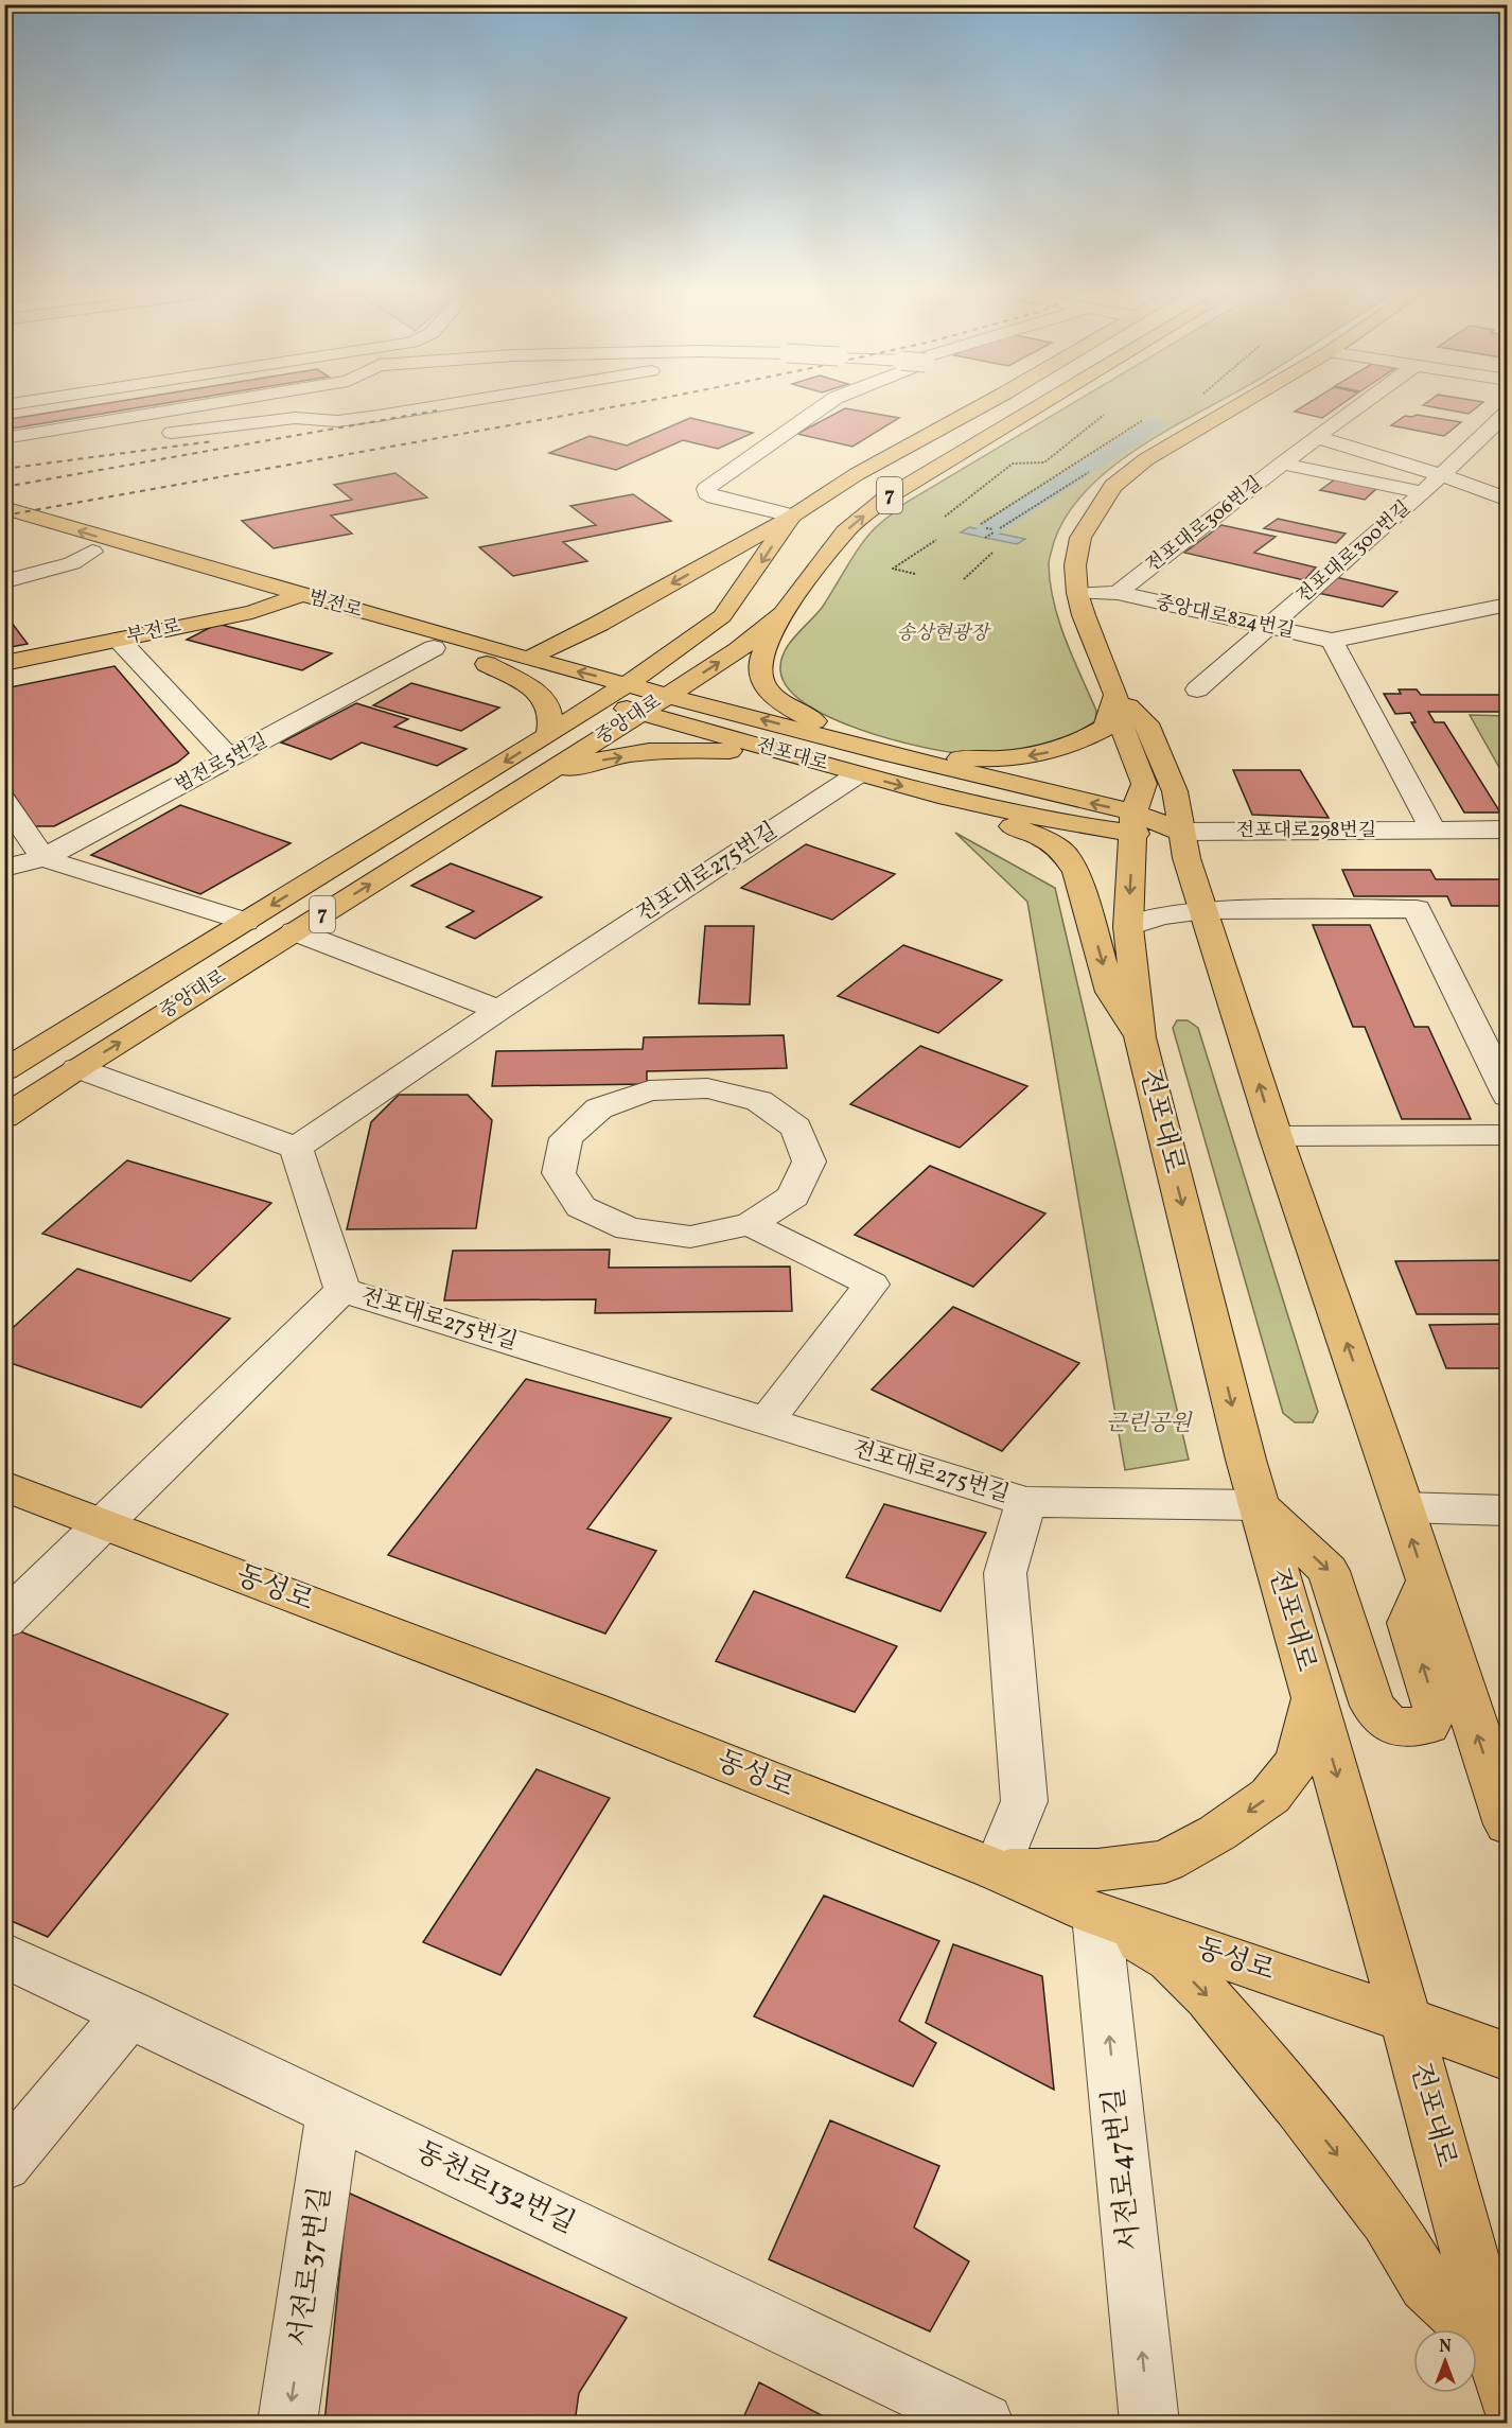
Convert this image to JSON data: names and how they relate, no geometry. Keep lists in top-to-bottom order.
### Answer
{
  "streets": {
    "main road": [
      "7",
      "범전로",
      "부전로",
      "중앙대로",
      "전포대로",
      "동성로"
    ],
    "street": [
      "전포대로306번길",
      "전포대로300번길",
      "중앙대로824번길",
      "범전로5번길",
      "전포대로298번길",
      "전포대로275번길",
      "서전로47번길",
      "동천로132번길",
      "서전로37번길"
    ]
  },
  "crossings": [
    ["전포대로306번길", "중앙대로824번길"],
    ["전포대로300번길", "중앙대로824번길"],
    ["범전로", "부전로"],
    ["범전로", "중앙대로"],
    ["범전로", "전포대로"],
    ["범전로", "범전로5번길"],
    ["중앙대로824번길", "전포대로"],
    ["중앙대로", "전포대로"],
    ["전포대로", "전포대로298번길"],
    ["전포대로", "전포대로275번길"],
    ["전포대로", "동성로"],
    ["동성로", "서전로47번길"],
    ["동천로132번길", "서전로37번길"]
  ],
  "one_way": ["서전로47번길", "서전로37번길"],
  "parks": ["송상현광장", "근린공원"],
  "north": "top"
}
